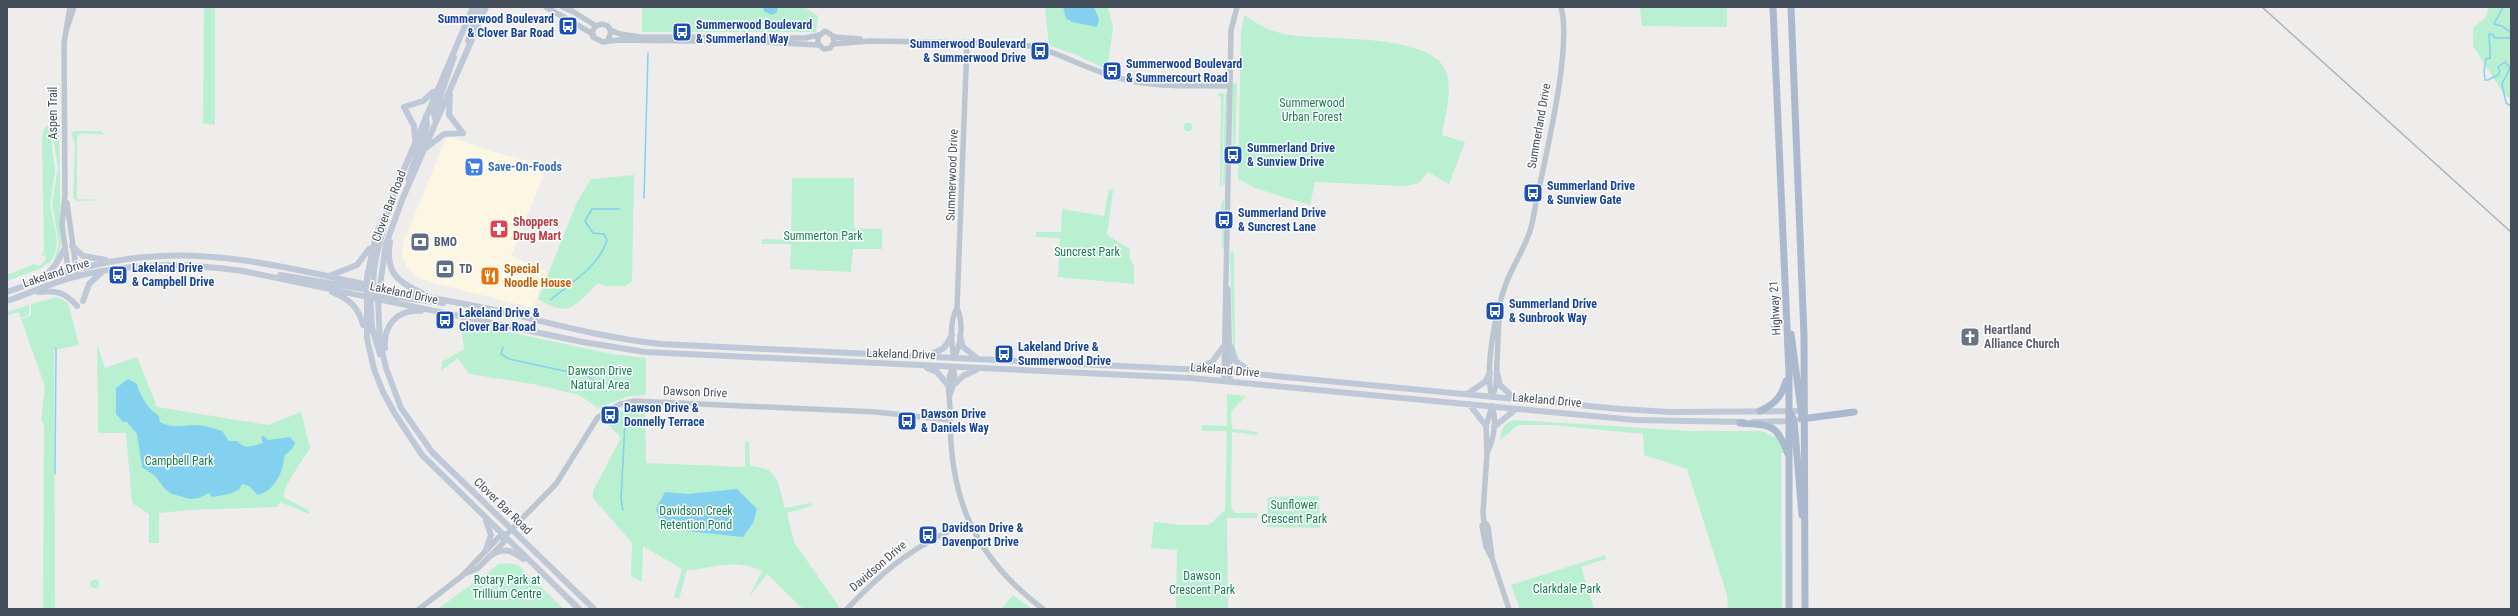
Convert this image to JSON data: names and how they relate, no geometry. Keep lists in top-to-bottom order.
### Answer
{
  "streets": {
    "main road": ["Clover Bar Road", "Lakeland Drive", "Highway 21"],
    "street": [
      "Aspen Trail",
      "Summerland Drive",
      "Summerwood Drive",
      "Dawson Drive",
      "Davidson Drive"
    ]
  },
  "crossings": [
    ["Aspen Trail", "Lakeland Drive"],
    ["Summerland Drive", "Lakeland Drive"],
    ["Summerwood Drive", "Lakeland Drive"],
    ["Clover Bar Road", "Lakeland Drive"],
    ["Clover Bar Road", "Dawson Drive"],
    ["Lakeland Drive", "Highway 21"]
  ],
  "parks": [
    "Summerwood Urban Forest",
    "Summerton Park",
    "Suncrest Park",
    "Dawson Drive Natural Area",
    "Campbell Park",
    "Sunflower Crescent Park",
    "Davidson Creek Retention Pond",
    "Dawson Crescent Park",
    "Rotary Park at Trillium Centre",
    "Clarkdale Park"
  ],
  "places": {
    "bus stop": [
      "Summerwood Boulevard & Clover Bar Road",
      "Summerwood Boulevard & Summerland Way",
      "Summerwood Boulevard & Summerwood Drive",
      "Summerwood Boulevard & Summercourt Road",
      "Summerland Drive & Sunview Drive",
      "Summerland Drive & Sunview Gate",
      "Summerland Drive & Suncrest Lane",
      "Lakeland Drive & Campbell Drive",
      "Summerland Drive & Sunbrook Way",
      "Lakeland Drive & Clover Bar Road",
      "Lakeland Drive & Summerwood Drive",
      "Dawson Drive & Donnelly Terrace",
      "Dawson Drive & Daniels Way",
      "Davidson Drive & Davenport Drive"
    ],
    "supermarket": ["Save-On-Foods"],
    "pharmacy": ["Shoppers Drug Mart"],
    "bank": ["BMO", "TD"],
    "restaurant": ["Special Noodle House"],
    "church": ["Heartland Alliance Church"]
  }
}
